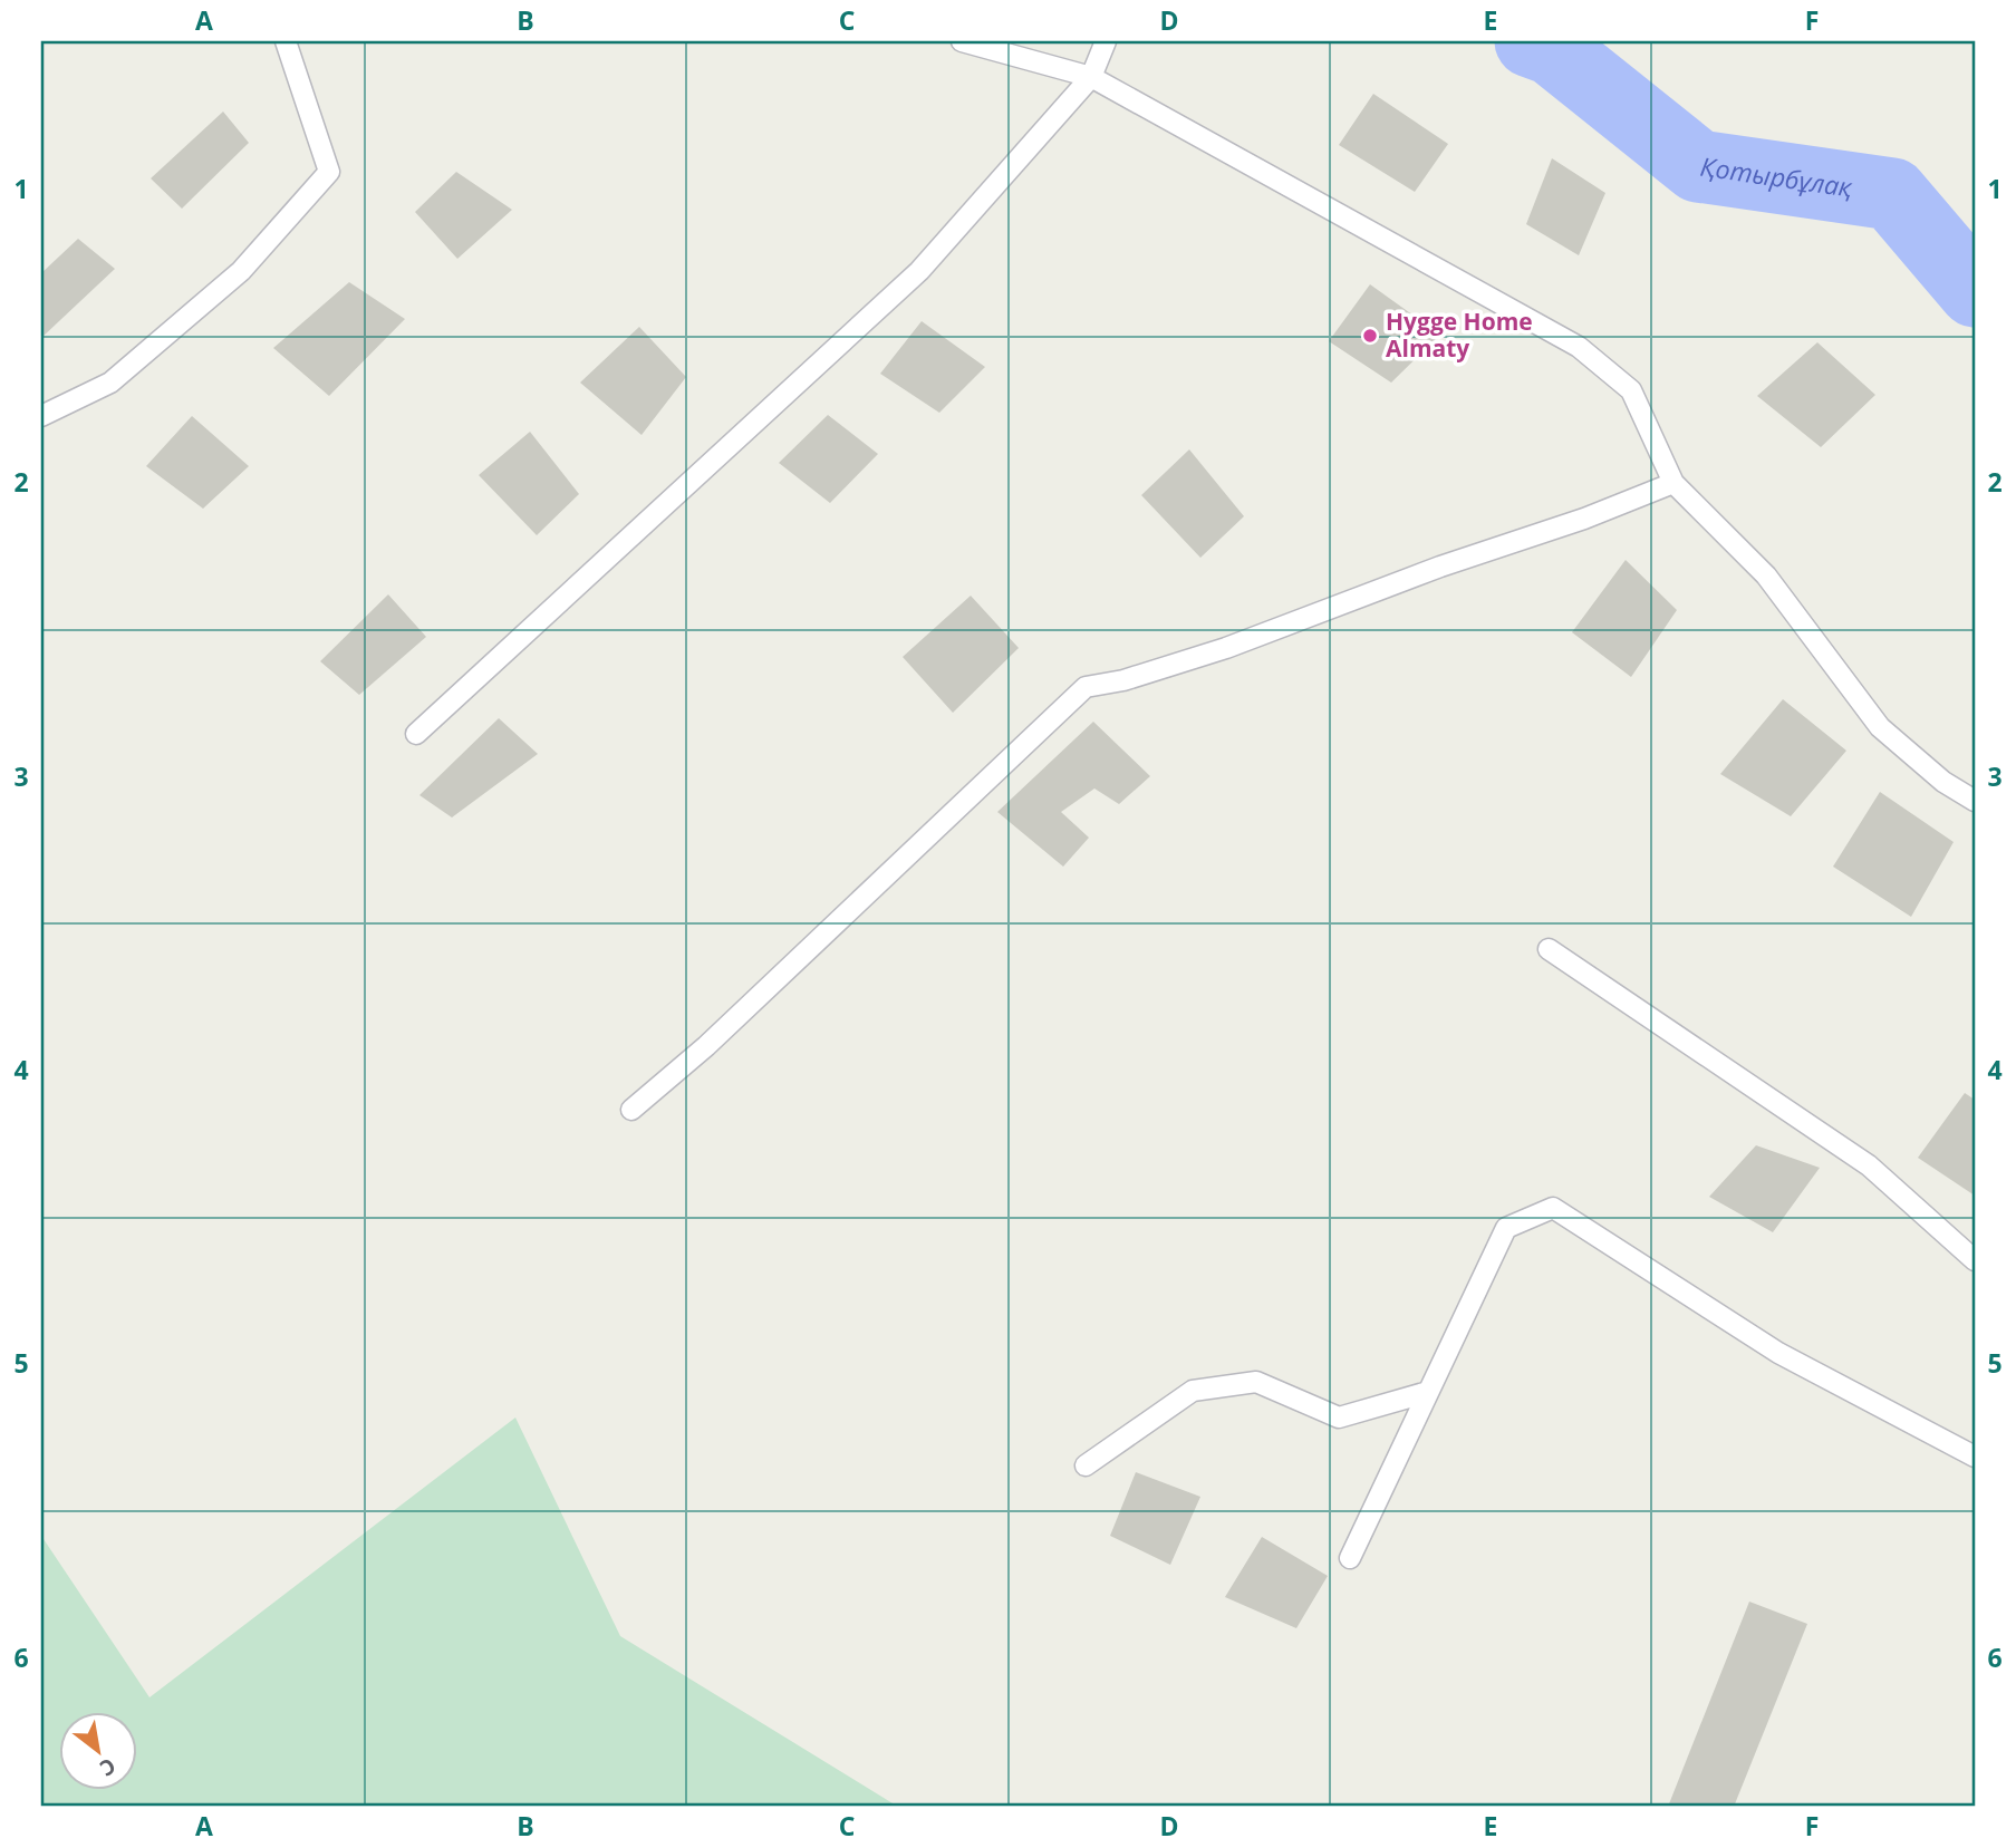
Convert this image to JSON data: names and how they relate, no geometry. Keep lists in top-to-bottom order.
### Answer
{
  "water": ["Қотырбұлақ"],
  "places": ["Hygge Home Almaty"],
  "north": "bottom right",
  "grid": {
    "columns": [
      "A",
      "B",
      "C",
      "D",
      "E",
      "F"
    ],
    "rows": [
      "1",
      "2",
      "3",
      "4",
      "5",
      "6"
    ]
  }
}
